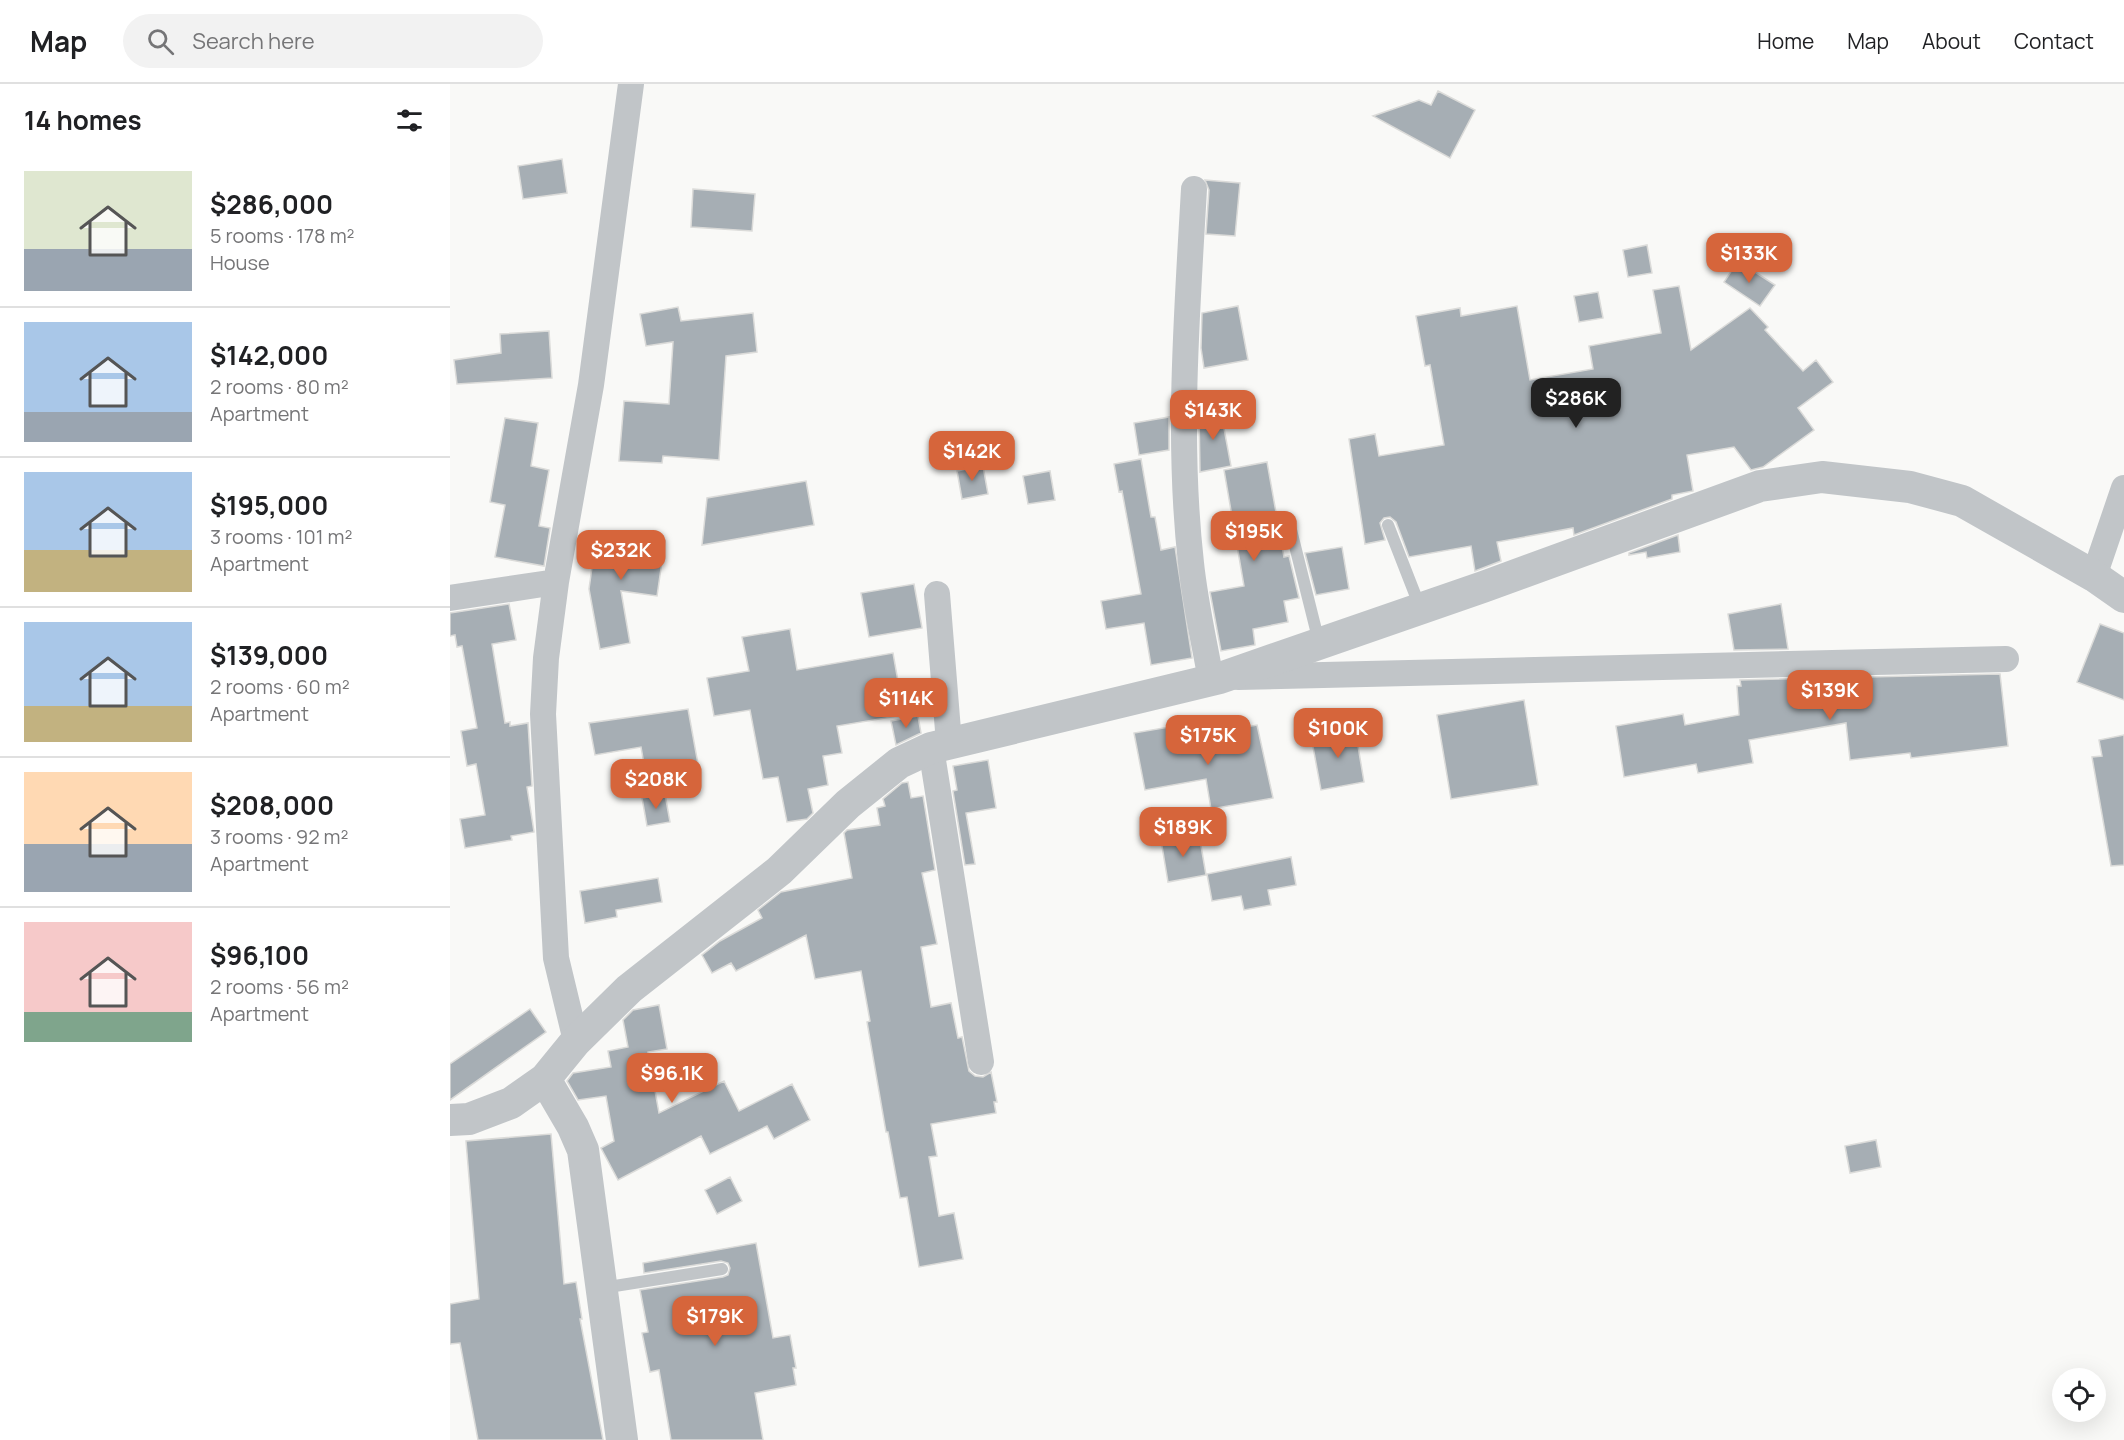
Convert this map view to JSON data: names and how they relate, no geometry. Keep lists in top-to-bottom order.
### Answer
{
  "page": {
    "header": "Map",
    "search": "Search here",
    "nav": [
      "Home",
      "Map",
      "About",
      "Contact"
    ],
    "heading": "14 homes",
    "list": [
      {
        "name": "$286,000",
        "note": "5 rooms · 178 m² · House"
      },
      {
        "name": "$142,000",
        "note": "2 rooms · 80 m² · Apartment"
      },
      {
        "name": "$195,000",
        "note": "3 rooms · 101 m² · Apartment"
      },
      {
        "name": "$139,000",
        "note": "2 rooms · 60 m² · Apartment"
      },
      {
        "name": "$208,000",
        "note": "3 rooms · 92 m² · Apartment"
      },
      {
        "name": "$96,100",
        "note": "2 rooms · 56 m² · Apartment"
      }
    ],
    "price": [
      "$133K",
      "$286K",
      "$143K",
      "$142K",
      "$195K",
      "$232K",
      "$139K",
      "$114K",
      "$100K",
      "$175K",
      "$208K",
      "$189K",
      "$96.1K",
      "$179K"
    ]
  }
}
